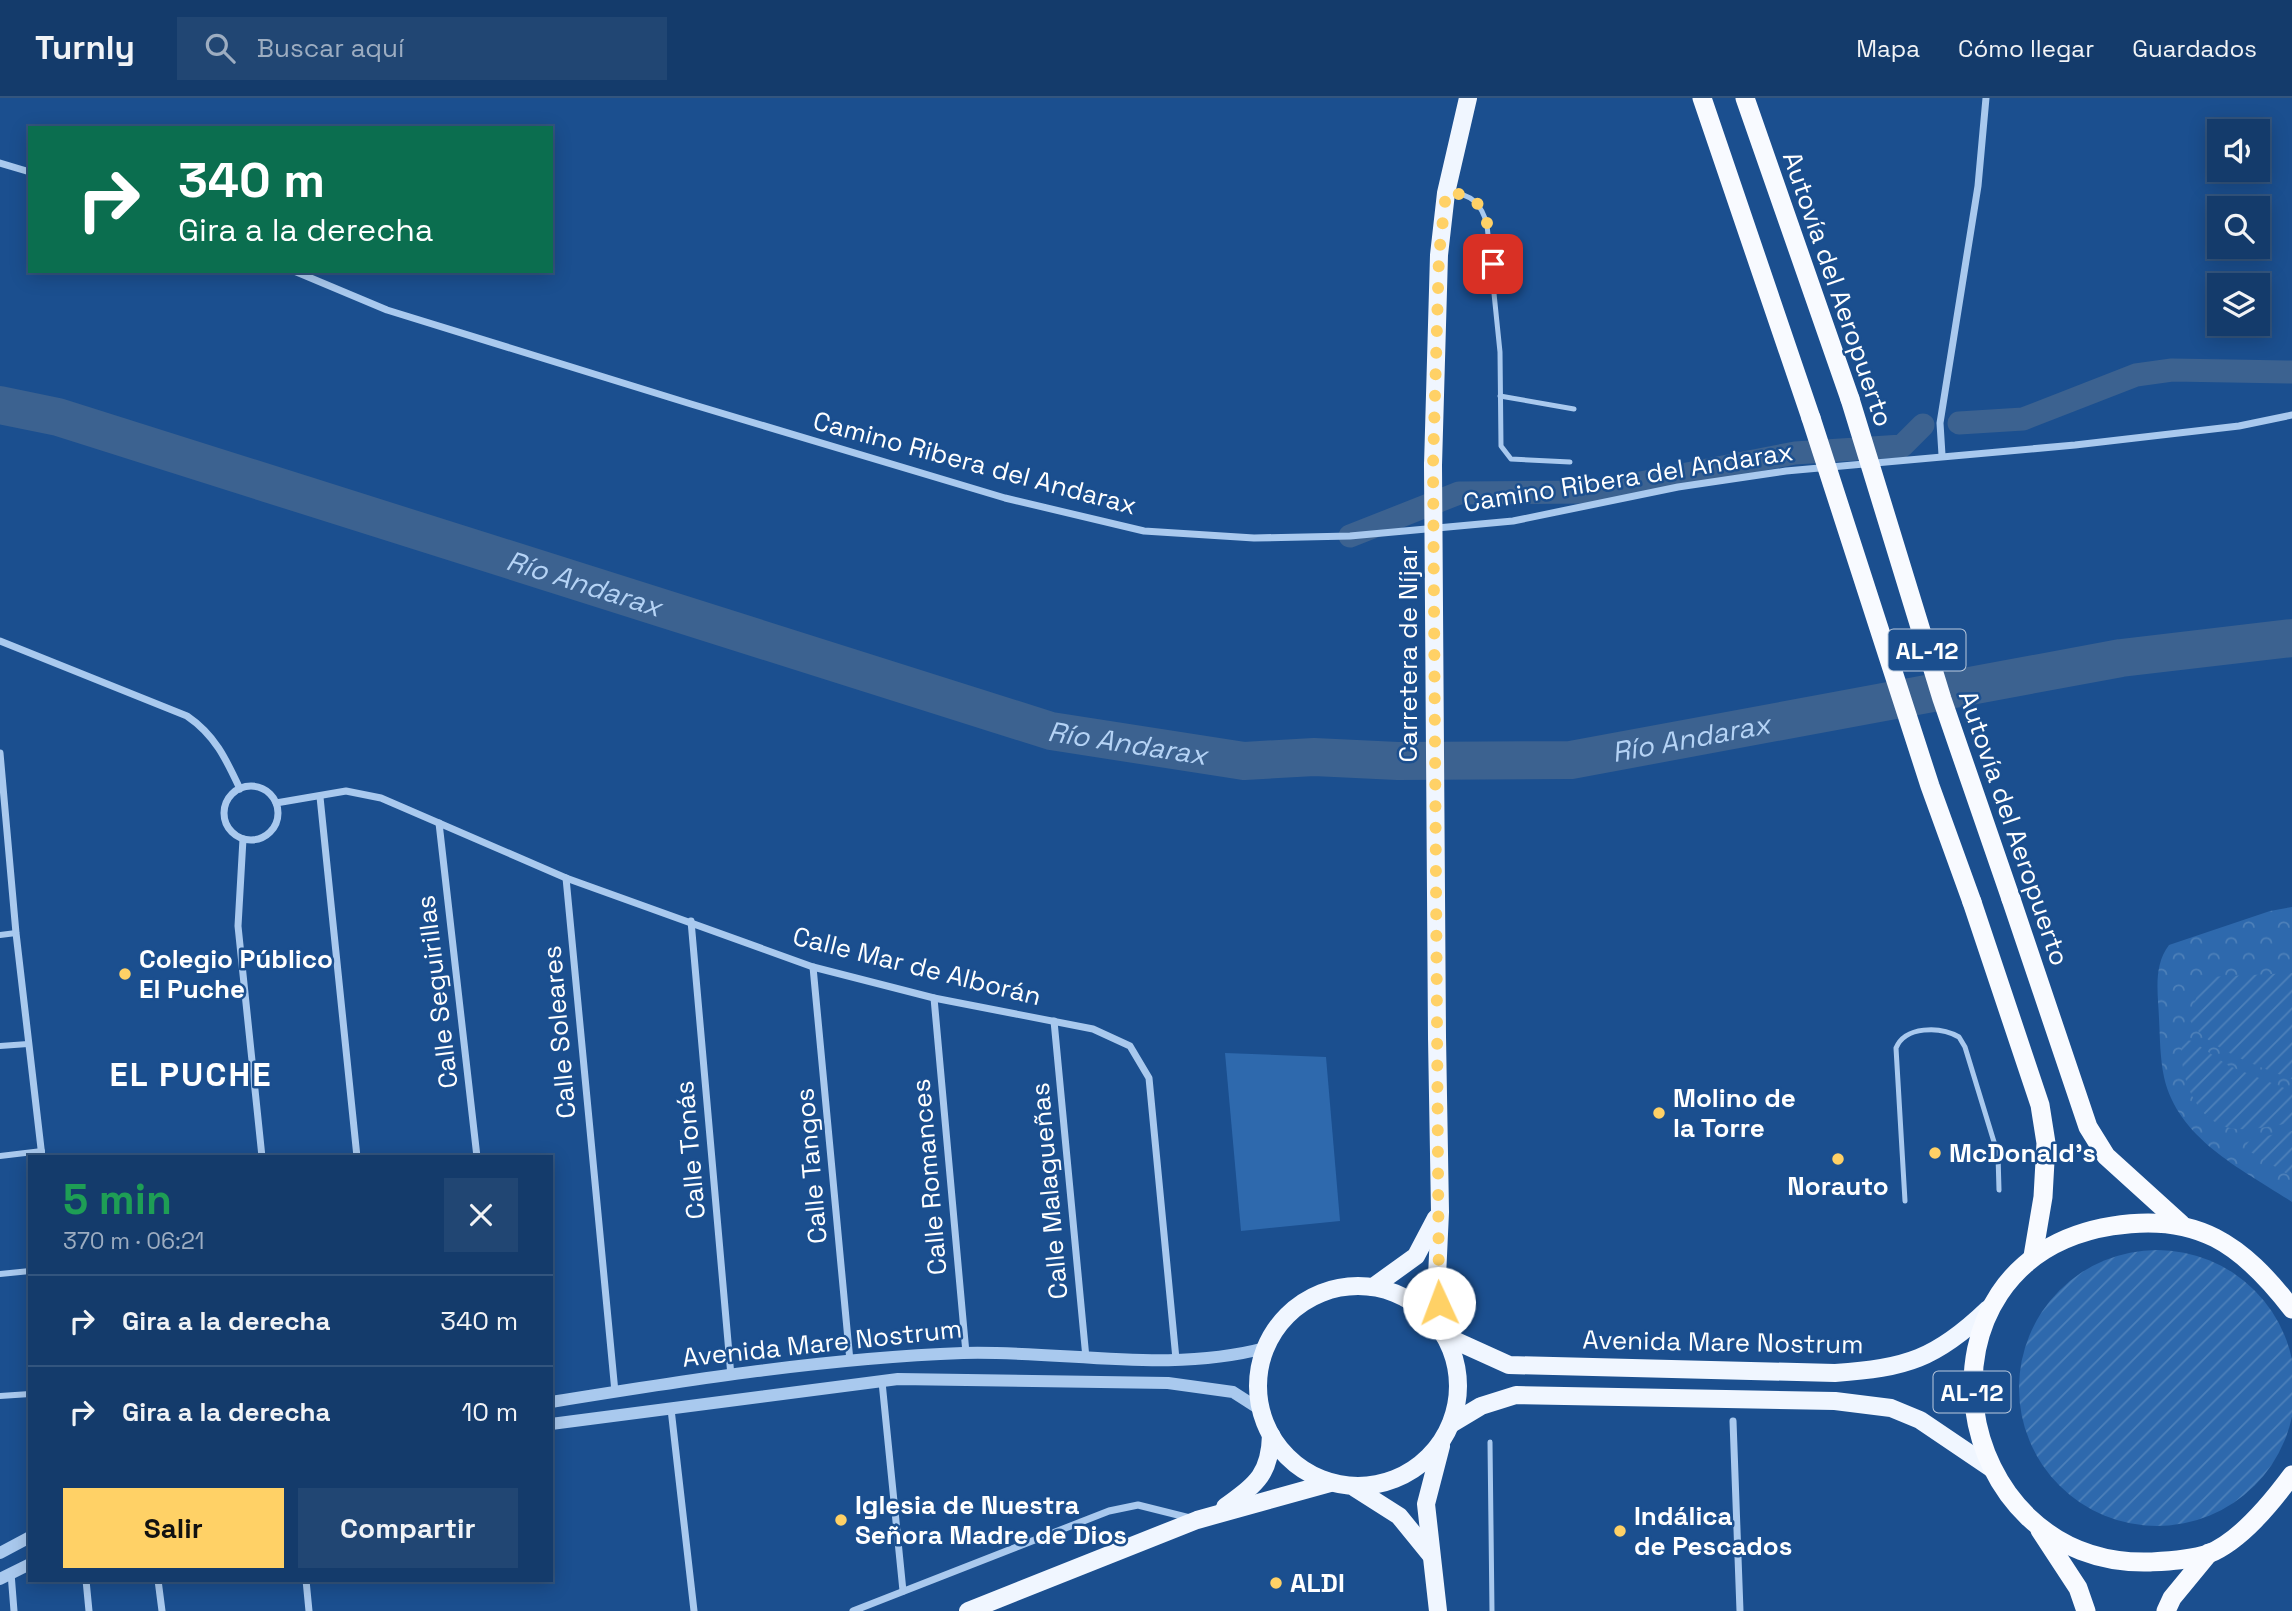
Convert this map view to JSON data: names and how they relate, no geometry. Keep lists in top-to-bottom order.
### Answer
{
  "streets": {
    "highway": ["Autovía del Aeropuerto", "AL-12"],
    "main road": ["Carretera de Níjar", "Avenida Mare Nostrum"],
    "street": [
      "Camino Ribera del Andarax",
      "Calle Mar de Alborán",
      "Calle Seguirillas",
      "Calle Soleares",
      "Calle Tonás",
      "Calle Tangos",
      "Calle Romances",
      "Calle Malagueñas"
    ]
  },
  "crossings": [
    ["Autovía del Aeropuerto", "AL-12"],
    ["AL-12", "Avenida Mare Nostrum"],
    ["Carretera de Níjar", "Avenida Mare Nostrum"],
    ["Calle Mar de Alborán", "Calle Seguirillas"],
    ["Calle Mar de Alborán", "Calle Soleares"],
    ["Calle Mar de Alborán", "Calle Tonás"],
    ["Calle Mar de Alborán", "Calle Tangos"],
    ["Calle Mar de Alborán", "Calle Romances"],
    ["Calle Mar de Alborán", "Calle Malagueñas"],
    ["Calle Mar de Alborán", "Avenida Mare Nostrum"],
    ["Calle Soleares", "Avenida Mare Nostrum"],
    ["Calle Tonás", "Avenida Mare Nostrum"],
    ["Calle Tangos", "Avenida Mare Nostrum"],
    ["Calle Romances", "Avenida Mare Nostrum"],
    ["Calle Malagueñas", "Avenida Mare Nostrum"]
  ],
  "districts": ["EL PUCHE"],
  "water": ["Río Andarax"],
  "places": [
    "Colegio Público El Puche",
    "Molino de la Torre",
    "McDonald's",
    "Norauto",
    "Iglesia de Nuestra Señora Madre de Dios",
    "Indálica de Pescados",
    "ALDI"
  ],
  "page": {
    "header": "Turnly",
    "search": "Buscar aquí",
    "nav": ["Mapa", "Cómo llegar", "Guardados"],
    "turn": ["340 m", "Gira a la derecha"],
    "heading": ["5 min", "370 m · 06:21"],
    "list": [
      {
        "name": "Gira a la derecha",
        "value": "340 m"
      },
      {
        "name": "Gira a la derecha",
        "value": "10 m"
      }
    ],
    "buttons": ["Salir", "Compartir"]
  }
}
